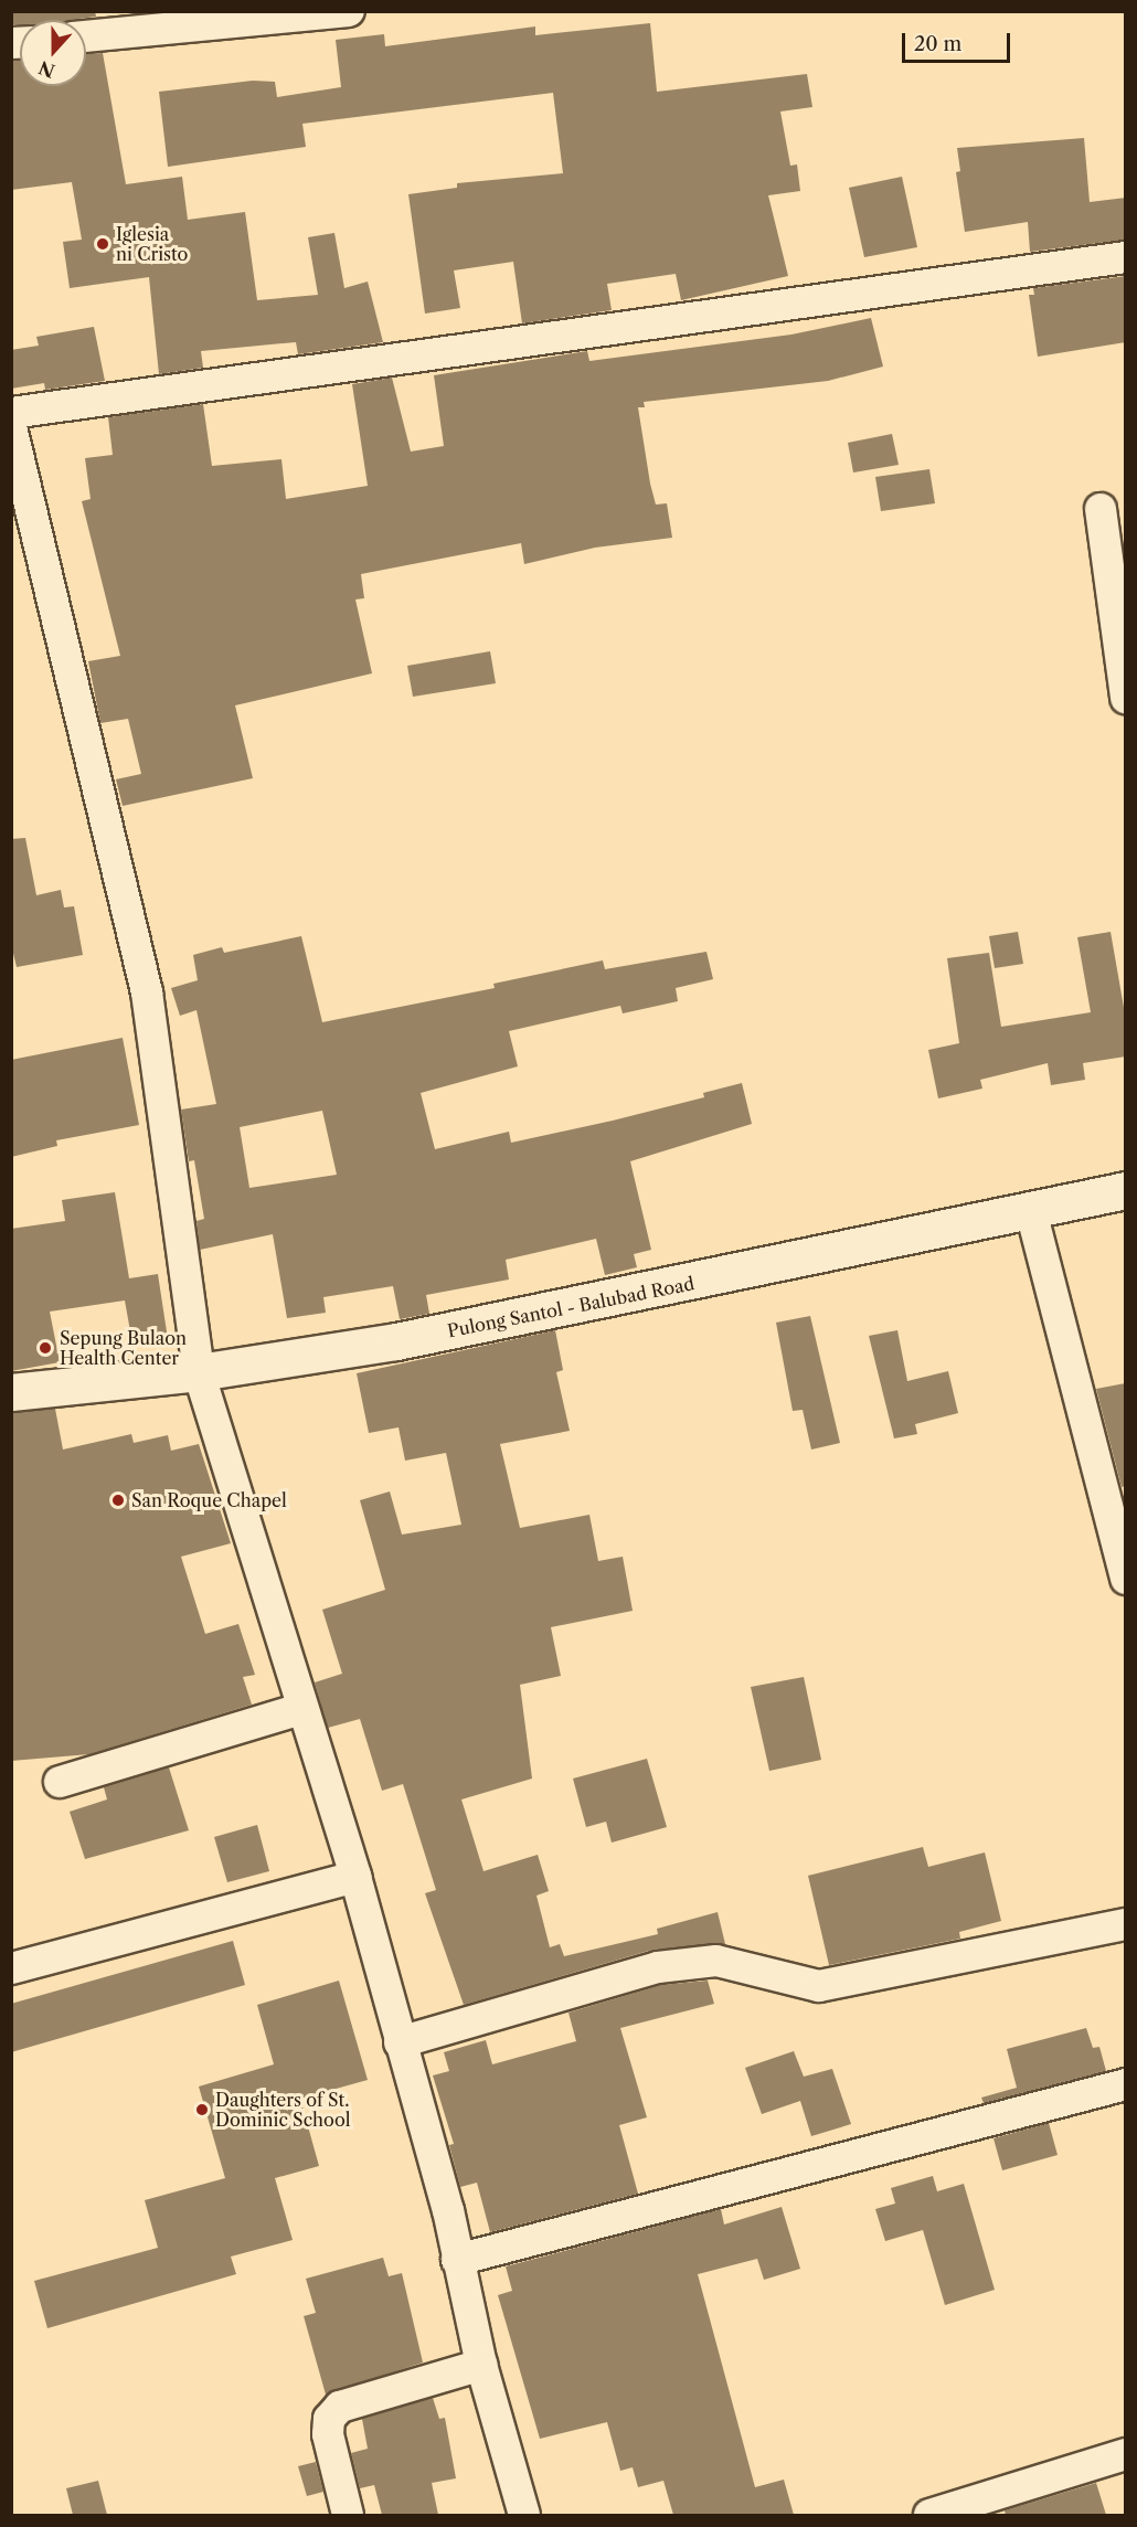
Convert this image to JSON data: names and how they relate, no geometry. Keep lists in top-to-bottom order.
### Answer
{
  "streets": {
    "street": ["Pulong Santol - Balubad Road"]
  },
  "places": [
    "Iglesia ni Cristo",
    "Sepung Bulaon Health Center",
    "San Roque Chapel",
    "Daughters of St. Dominic School"
  ],
  "scale_bar": "20 m",
  "north": "bottom"
}
